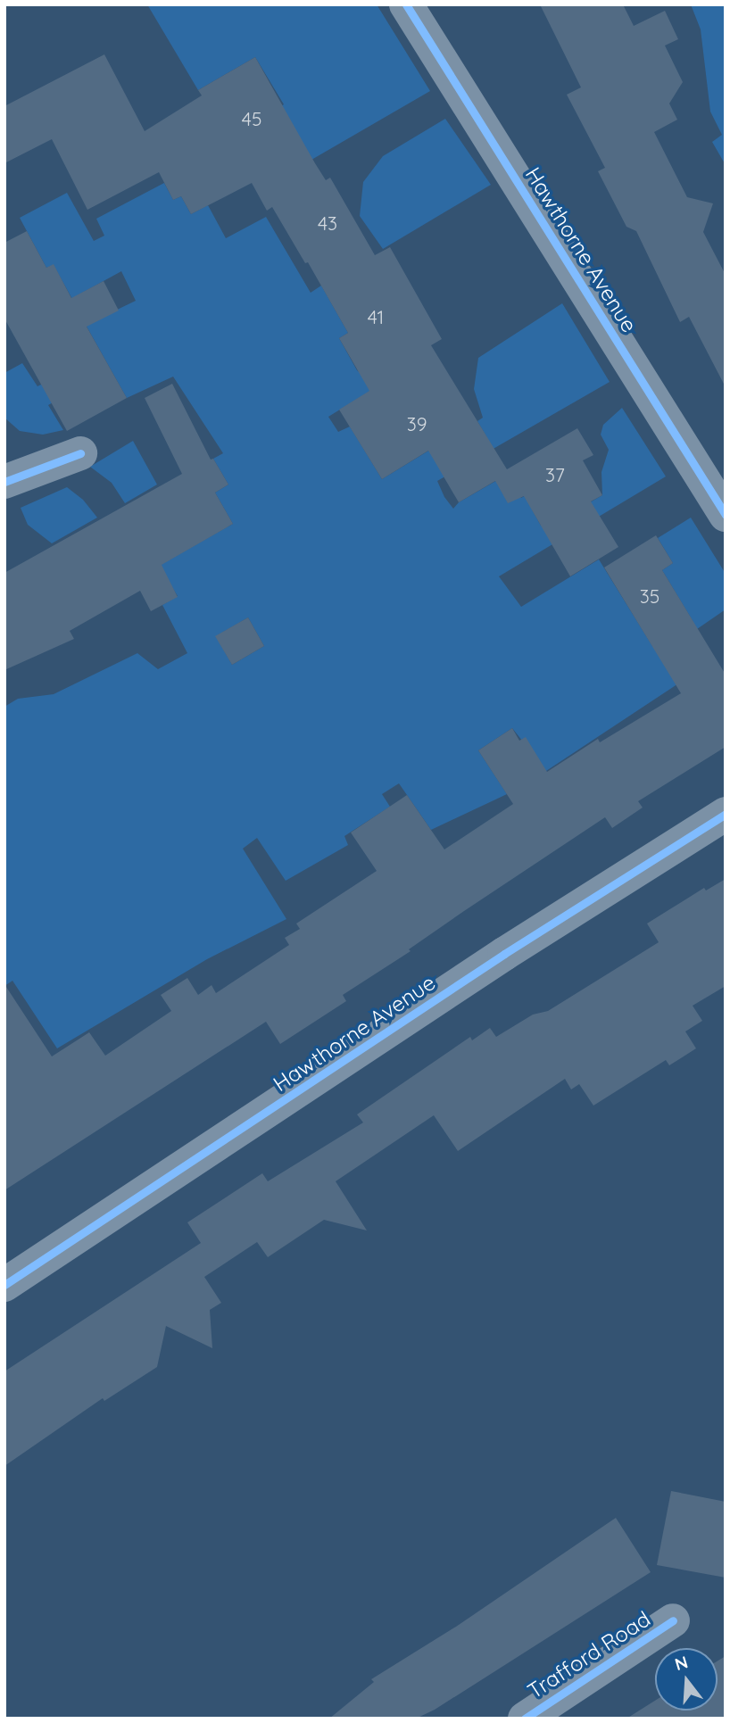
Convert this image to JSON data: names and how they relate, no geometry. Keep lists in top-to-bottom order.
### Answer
{
  "streets": {
    "street": ["Hawthorne Avenue", "Trafford Road"]
  },
  "house_numbers": [
    "45",
    "43",
    "41",
    "39",
    "37",
    "35"
  ],
  "north": "top"
}
